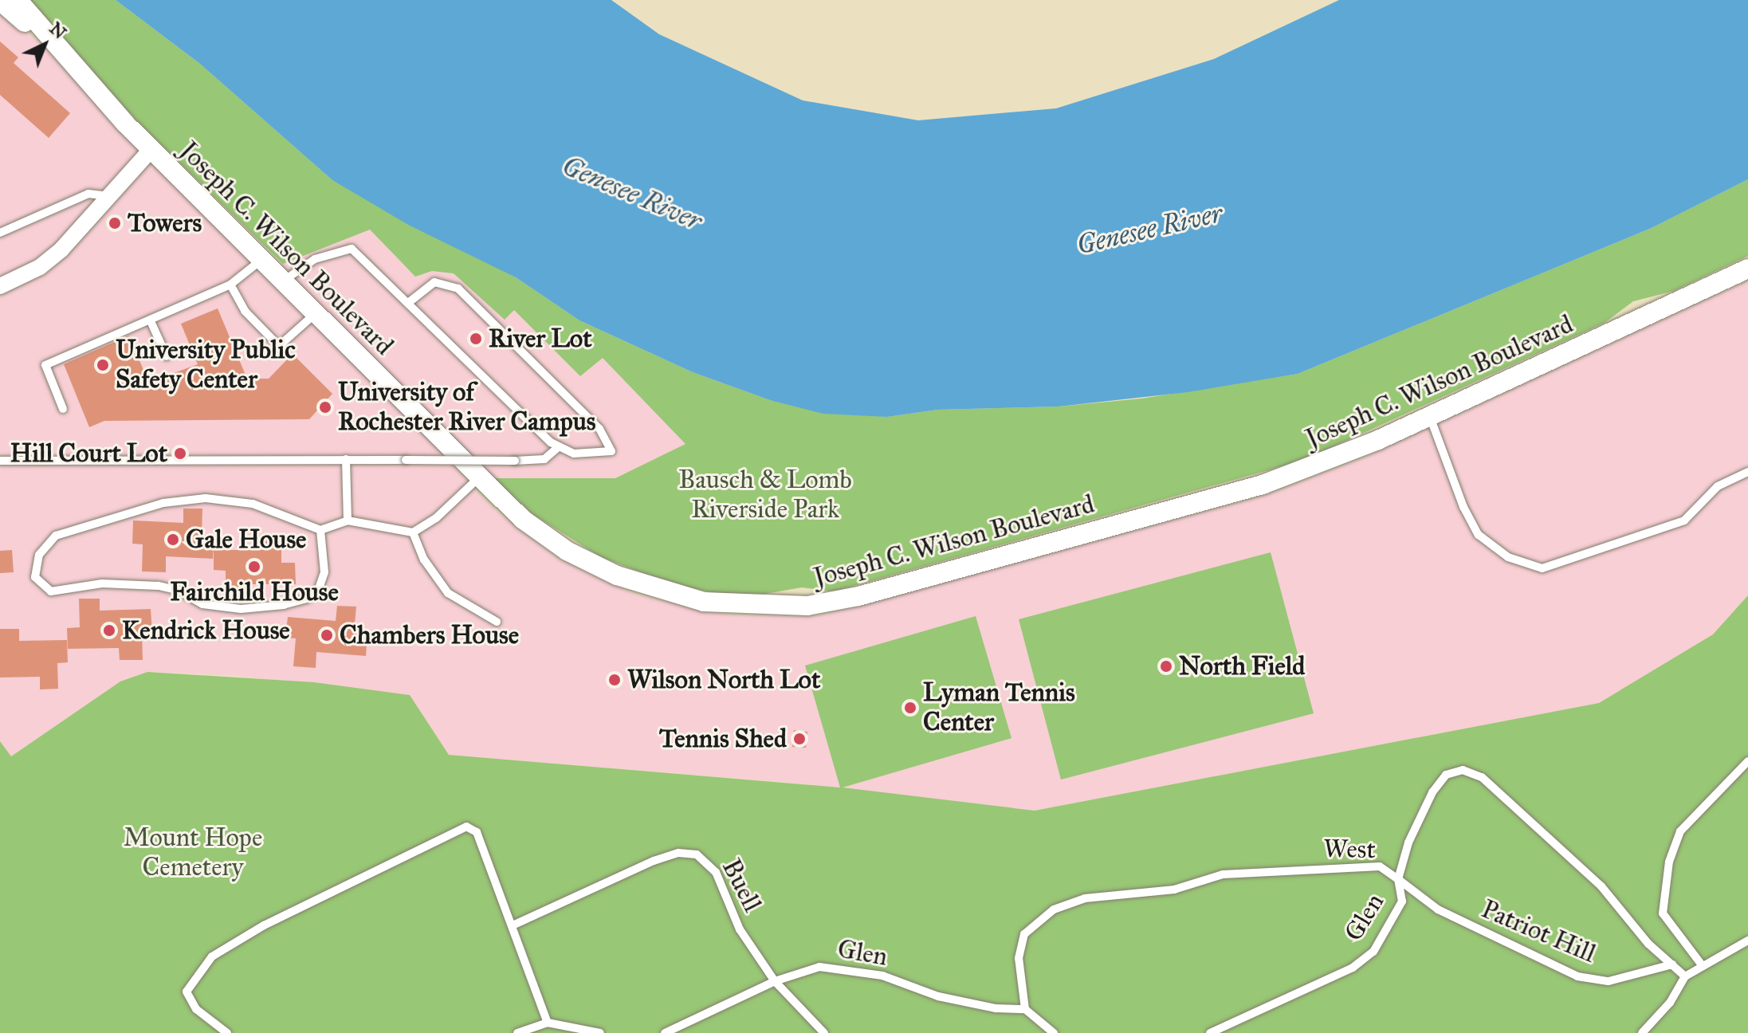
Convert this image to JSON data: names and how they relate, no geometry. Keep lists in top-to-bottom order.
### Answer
{
  "streets": {
    "street": ["Joseph C. Wilson Boulevard"],
    "lane": [
      "West",
      "Buell",
      "Glen",
      "Patriot Hill"
    ]
  },
  "crossings": [
    ["West", "Glen"],
    ["West", "Patriot Hill"],
    ["Buell", "Glen"],
    ["Glen", "Patriot Hill"]
  ],
  "water": ["Genesee River"],
  "parks": ["Bausch & Lomb Riverside Park", "Mount Hope Cemetery"],
  "places": [
    "Towers",
    "River Lot",
    "University Public Safety Center",
    "University of Rochester River Campus",
    "Hill Court Lot",
    "Gale House",
    "Fairchild House",
    "Kendrick House",
    "Chambers House",
    "North Field",
    "Wilson North Lot",
    "Lyman Tennis Center",
    "Tennis Shed"
  ],
  "north": "top right"
}
